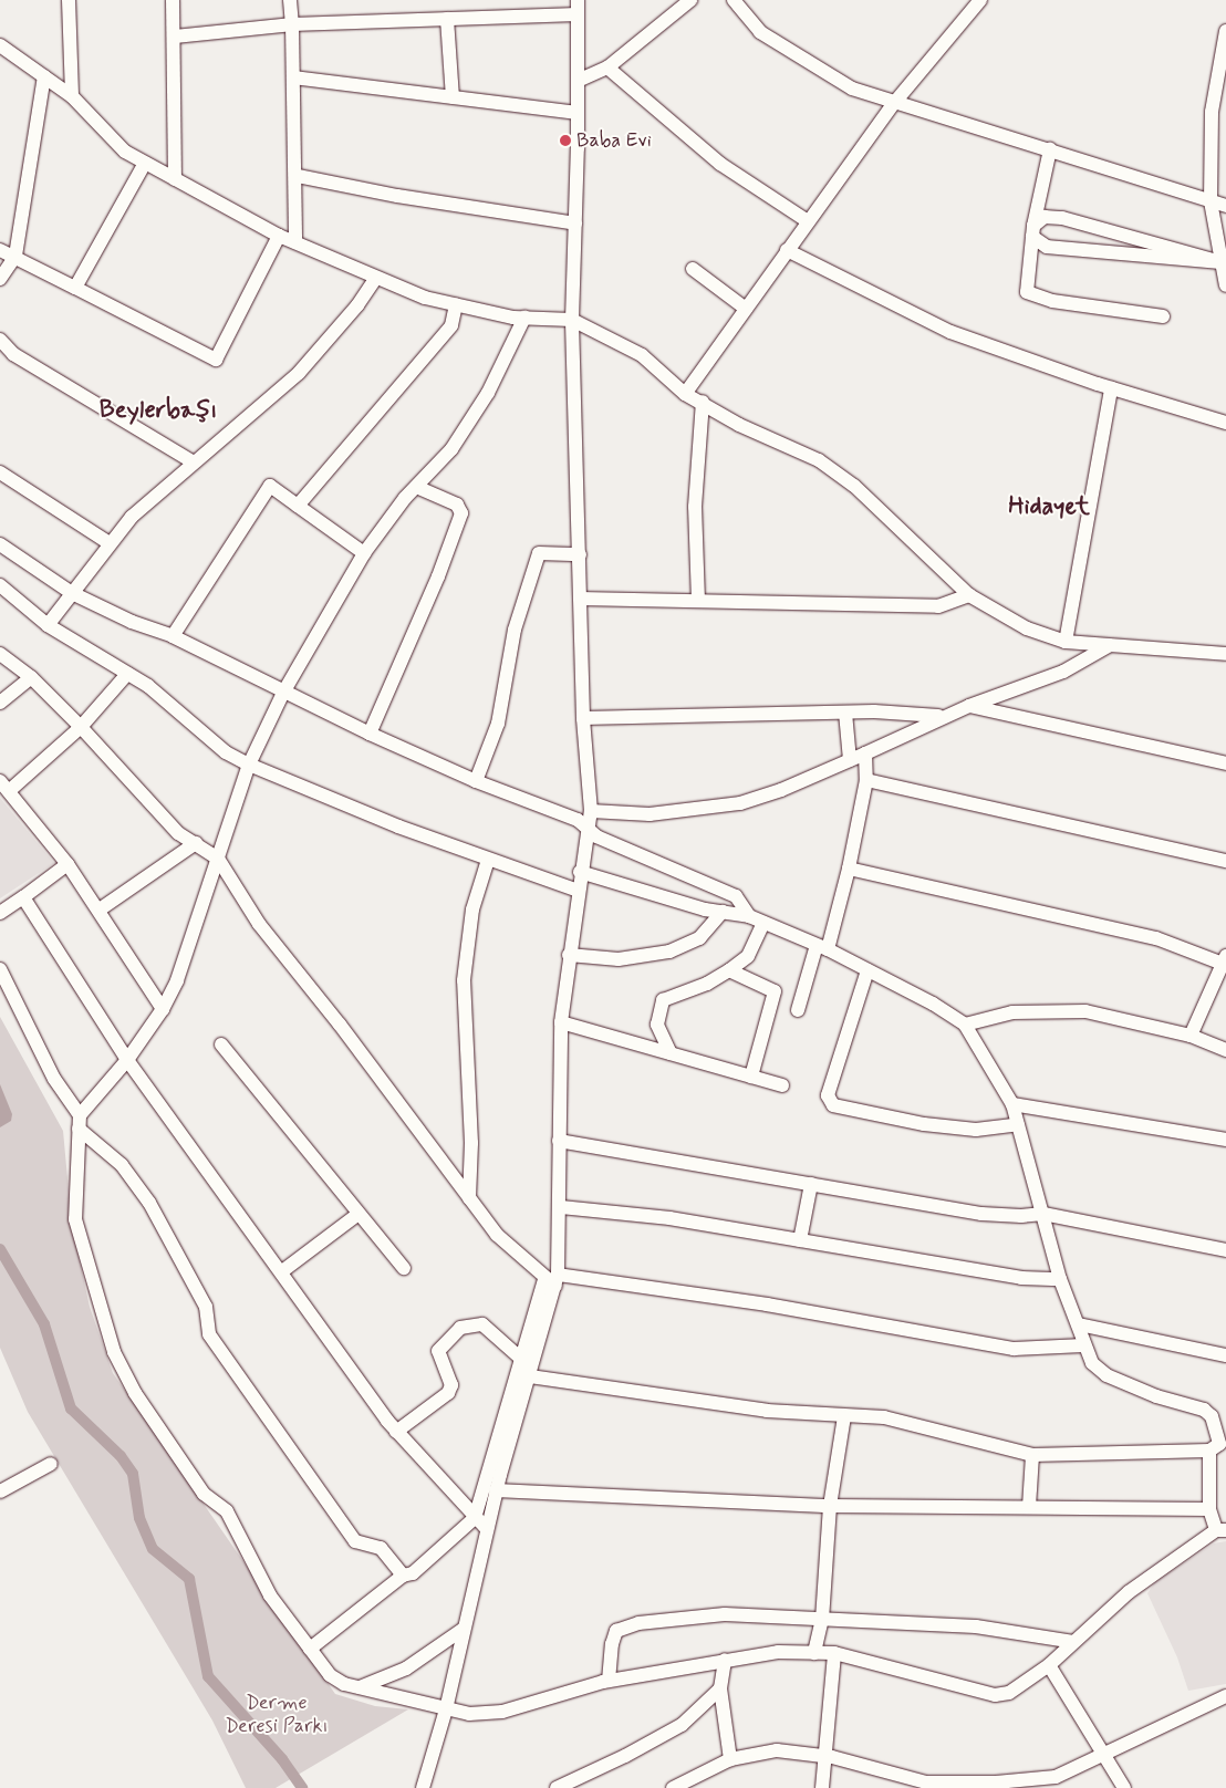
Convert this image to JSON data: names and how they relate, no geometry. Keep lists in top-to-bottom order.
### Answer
{
  "districts": ["Beylerbaşı", "Hidayet"],
  "parks": ["Derme Deresi Parkı"],
  "places": ["Baba Evi"]
}
